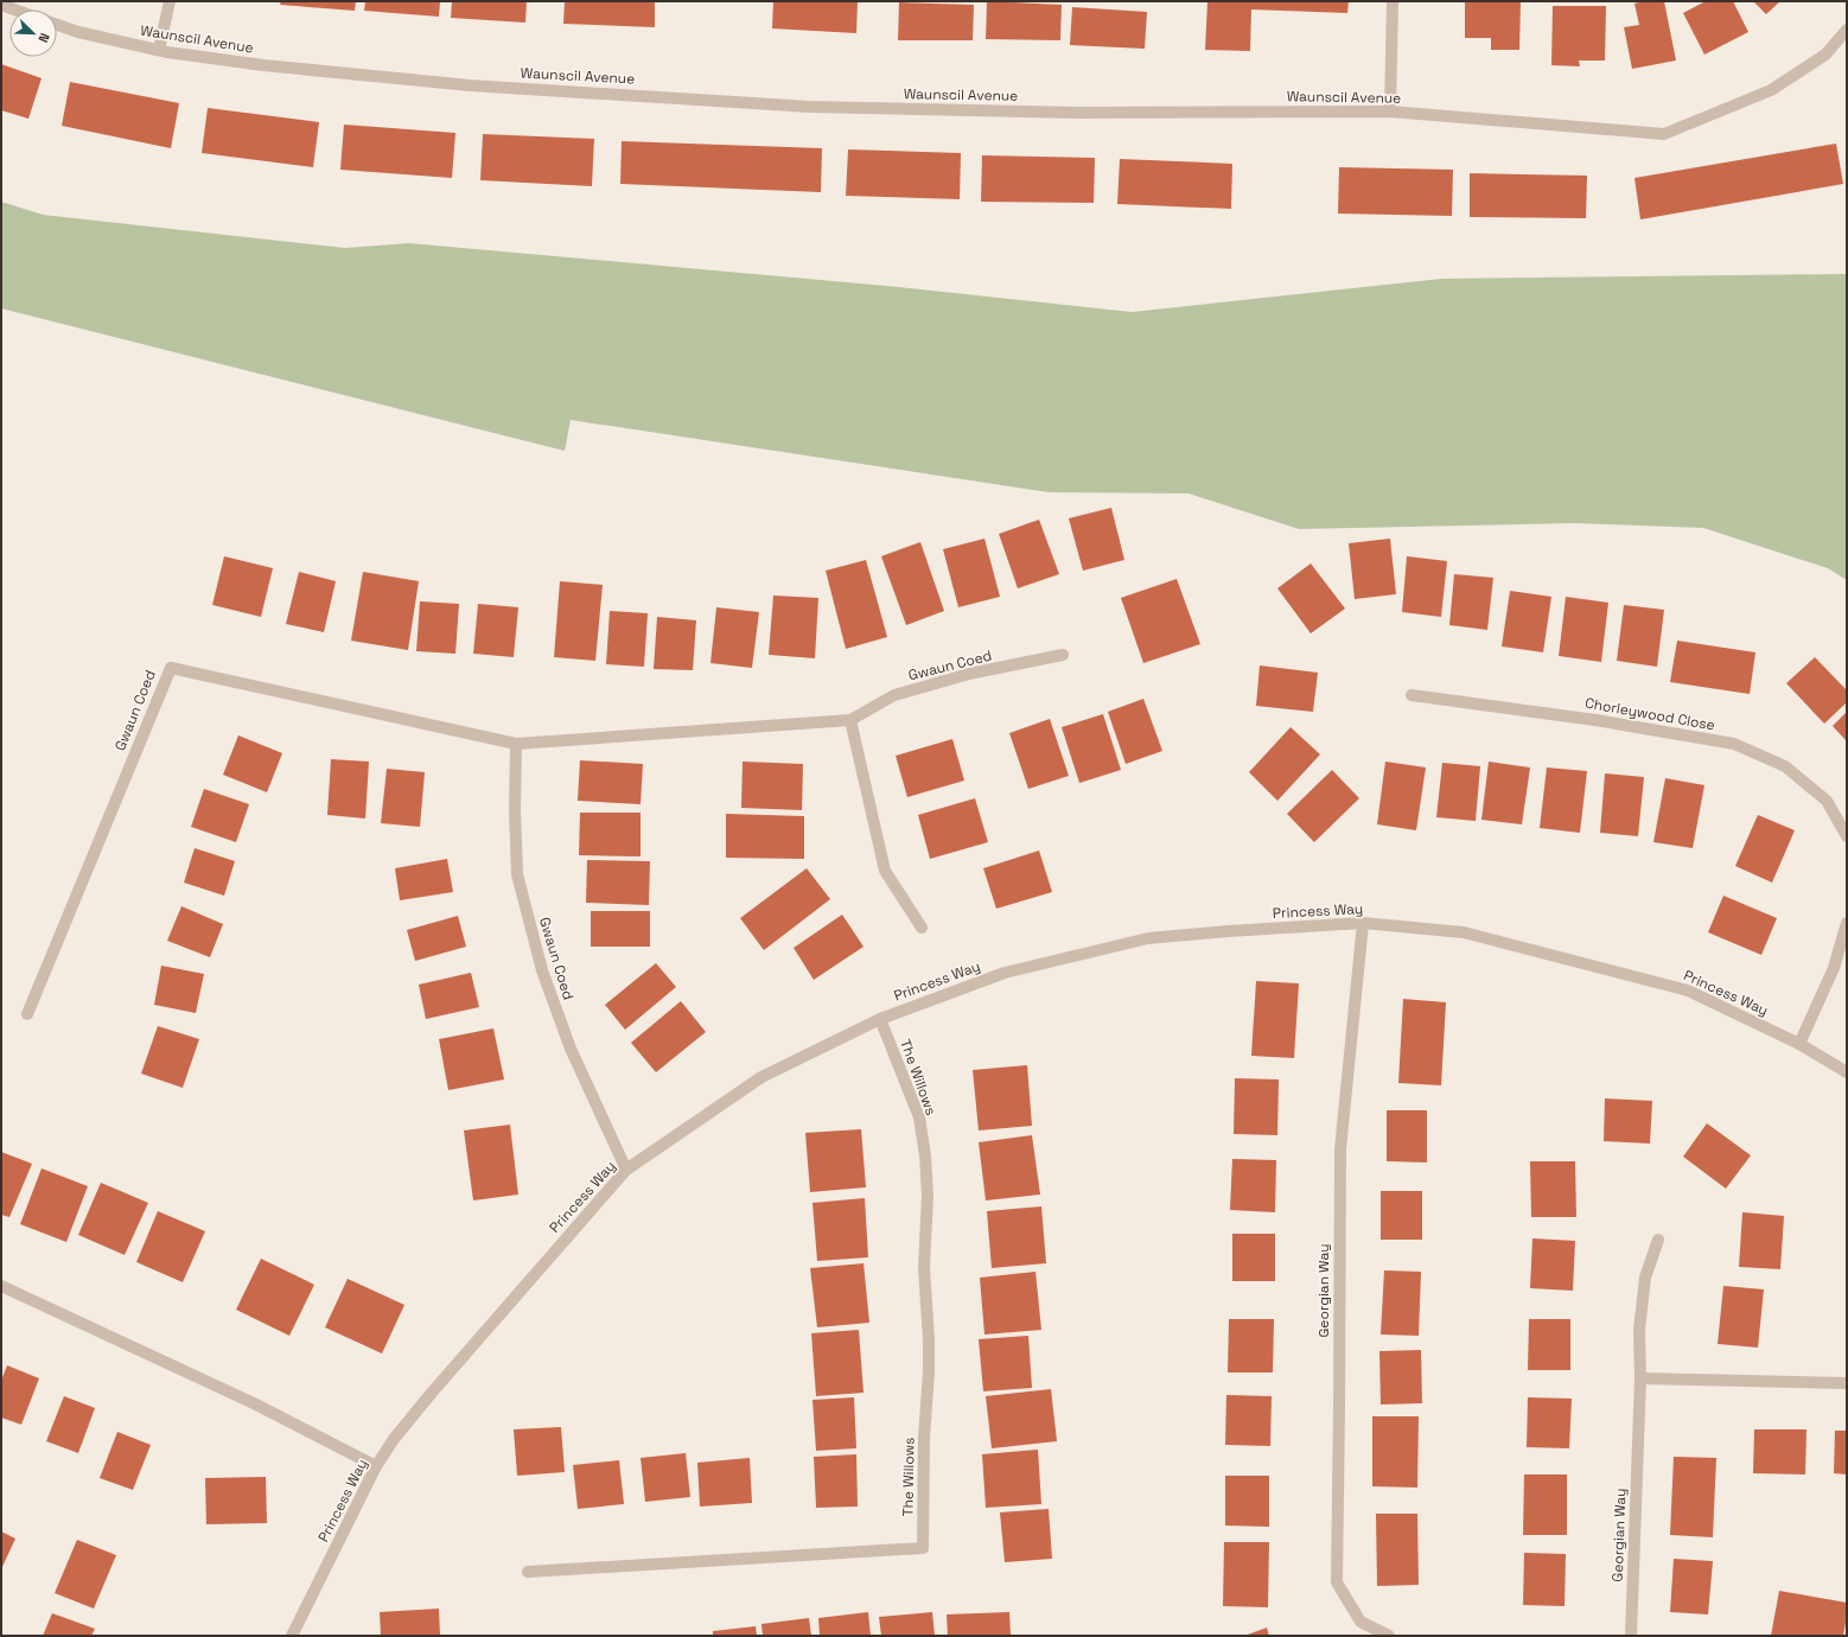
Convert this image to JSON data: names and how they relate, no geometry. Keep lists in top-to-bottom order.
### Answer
{
  "streets": {
    "street": [
      "Waunscil Avenue",
      "Gwaun Coed",
      "Chorleywood Close",
      "Princess Way",
      "The Willows",
      "Georgian Way"
    ]
  },
  "crossings": [
    ["Gwaun Coed", "Princess Way"],
    ["Princess Way", "The Willows"],
    ["Princess Way", "Georgian Way"]
  ],
  "north": "bottom right"
}
